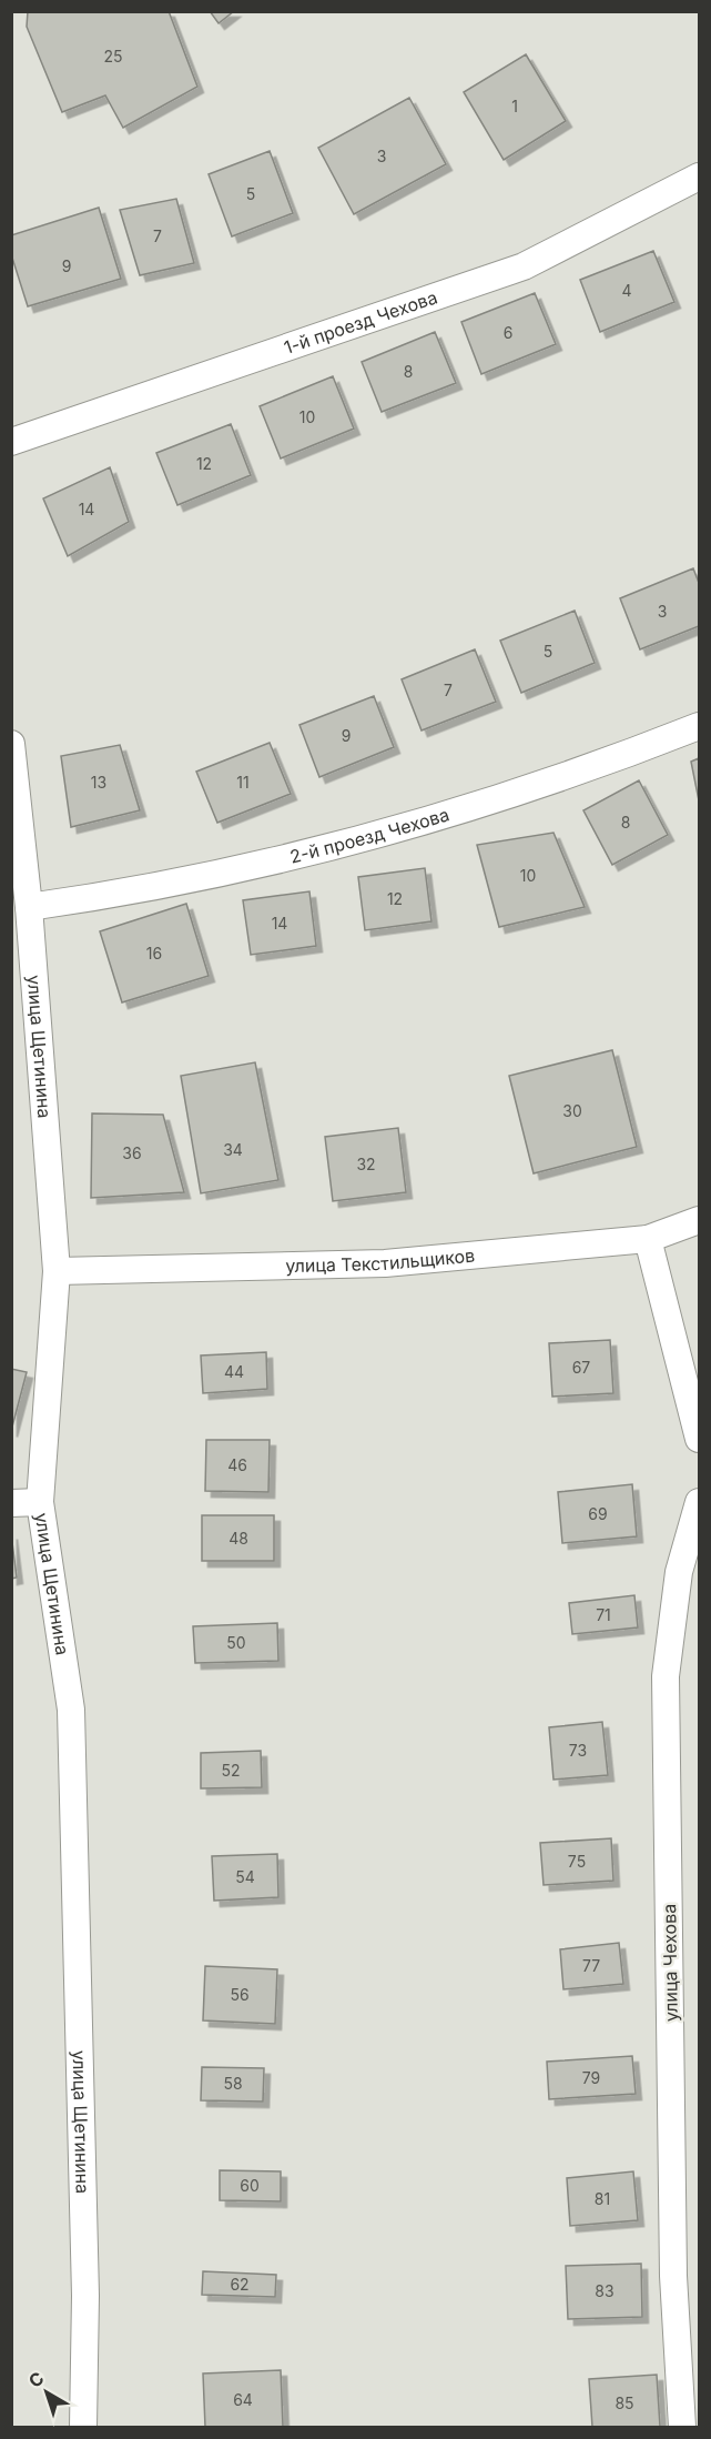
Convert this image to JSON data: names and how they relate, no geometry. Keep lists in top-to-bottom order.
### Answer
{
  "streets": {
    "street": [
      "1-й проезд Чехова",
      "2-й проезд Чехова",
      "улица Щетинина",
      "улица Текстильщиков",
      "улица Чехова"
    ]
  },
  "crossings": [
    ["2-й проезд Чехова", "улица Щетинина"],
    ["улица Щетинина", "улица Текстильщиков"]
  ],
  "house_numbers": [
    "25",
    "1",
    "3",
    "5",
    "7",
    "9",
    "4",
    "6",
    "8",
    "10",
    "12",
    "14",
    "3",
    "5",
    "7",
    "9",
    "13",
    "11",
    "8",
    "10",
    "12",
    "14",
    "16",
    "30",
    "34",
    "36",
    "32",
    "67",
    "44",
    "46",
    "69",
    "48",
    "71",
    "50",
    "73",
    "52",
    "75",
    "54",
    "77",
    "56",
    "79",
    "58",
    "60",
    "81",
    "62",
    "83",
    "64",
    "85"
  ],
  "north": "top left"
}
